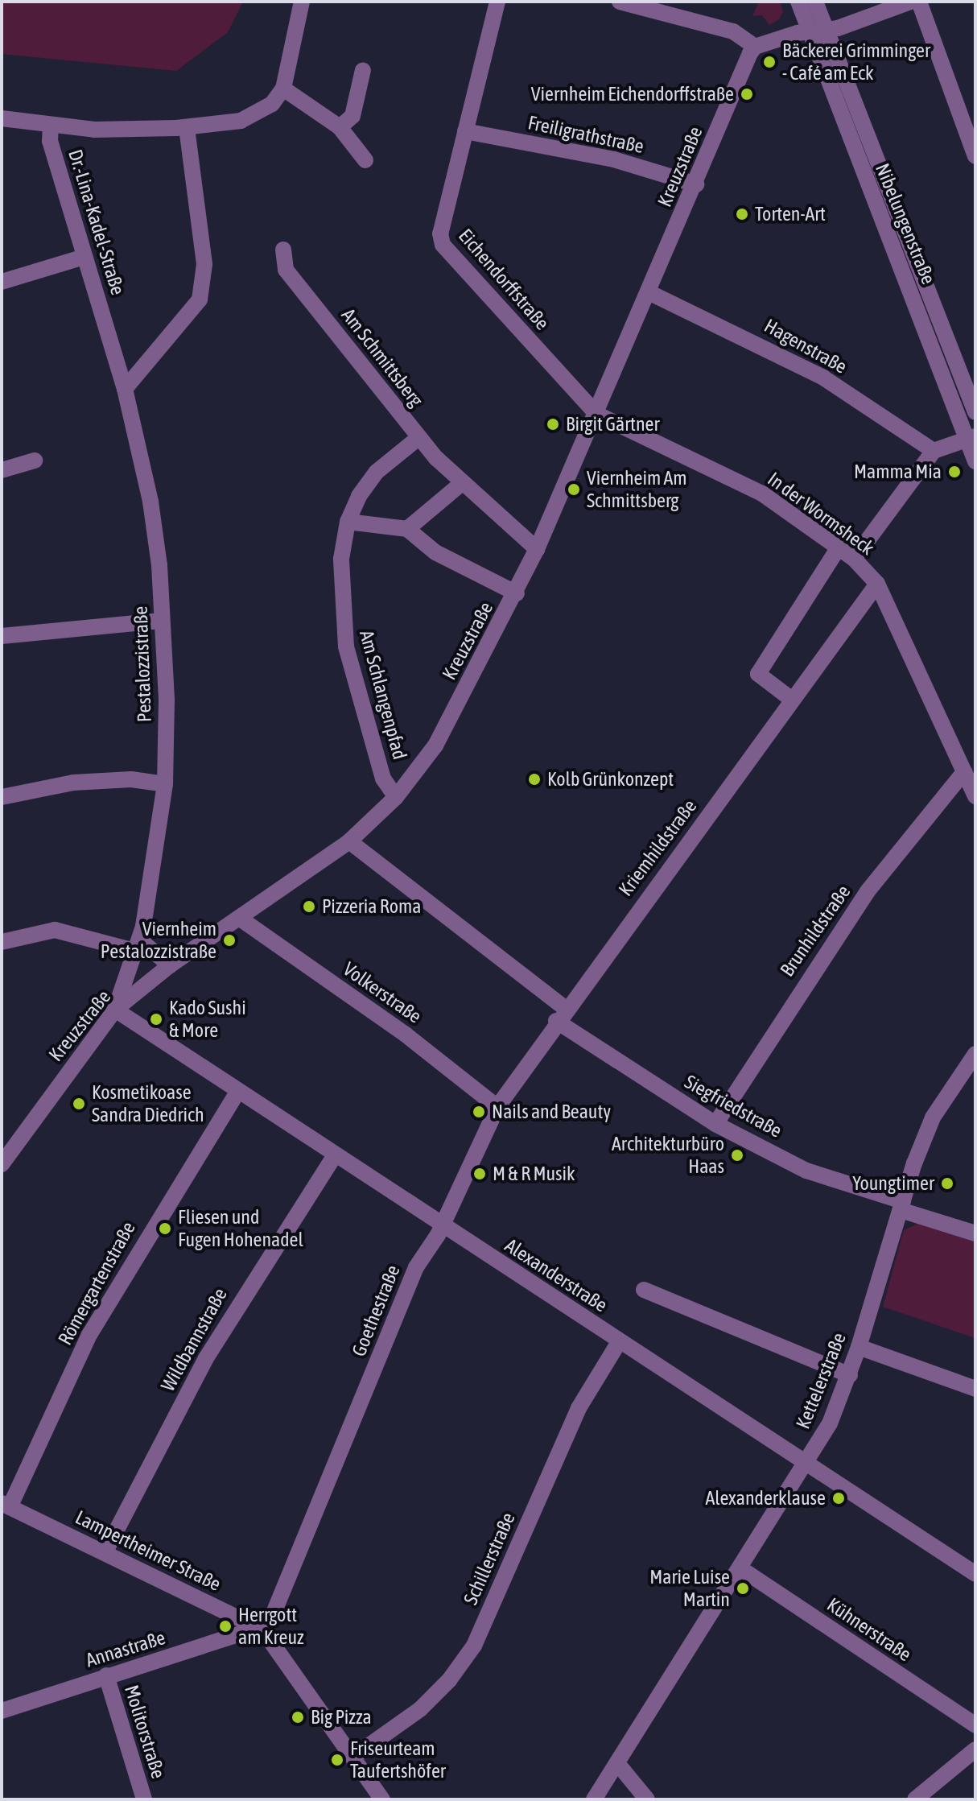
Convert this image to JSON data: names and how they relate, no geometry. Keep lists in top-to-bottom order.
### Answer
{
  "streets": {
    "street": [
      "Freiligrathstraße",
      "Kreuzstraße",
      "Dr.-Lina-Kadel-Straße",
      "Nibelungenstraße",
      "Eichendorffstraße",
      "Hagenstraße",
      "Am Schmittsberg",
      "In der Wormsheck",
      "Pestalozzistraße",
      "Am Schlangenpfad",
      "Kriemhildstraße",
      "Brunhildstraße",
      "Volkerstraße",
      "Siegfriedstraße",
      "Alexanderstraße",
      "Römergartenstraße",
      "Goethestraße",
      "Wildbannstraße",
      "Kettelerstraße",
      "Lampertheimer Straße",
      "Schillerstraße",
      "Kühnerstraße",
      "Annastraße",
      "Molitorstraße"
    ]
  },
  "crossings": [
    ["Freiligrathstraße", "Kreuzstraße"],
    ["Freiligrathstraße", "Eichendorffstraße"],
    ["Kreuzstraße", "Eichendorffstraße"],
    ["Kreuzstraße", "Hagenstraße"],
    ["Kreuzstraße", "Am Schmittsberg"],
    ["Kreuzstraße", "In der Wormsheck"],
    ["Kreuzstraße", "Pestalozzistraße"],
    ["Kreuzstraße", "Am Schlangenpfad"],
    ["Kreuzstraße", "Volkerstraße"],
    ["Kreuzstraße", "Siegfriedstraße"],
    ["Kreuzstraße", "Alexanderstraße"],
    ["Dr.-Lina-Kadel-Straße", "Pestalozzistraße"],
    ["Eichendorffstraße", "In der Wormsheck"],
    ["Am Schmittsberg", "Am Schlangenpfad"],
    ["In der Wormsheck", "Kriemhildstraße"],
    ["In der Wormsheck", "Brunhildstraße"],
    ["Pestalozzistraße", "Alexanderstraße"],
    ["Kriemhildstraße", "Siegfriedstraße"],
    ["Kriemhildstraße", "Goethestraße"],
    ["Brunhildstraße", "Siegfriedstraße"],
    ["Volkerstraße", "Goethestraße"],
    ["Siegfriedstraße", "Goethestraße"],
    ["Siegfriedstraße", "Kettelerstraße"],
    ["Alexanderstraße", "Römergartenstraße"],
    ["Alexanderstraße", "Goethestraße"],
    ["Alexanderstraße", "Wildbannstraße"],
    ["Alexanderstraße", "Kettelerstraße"],
    ["Alexanderstraße", "Schillerstraße"],
    ["Römergartenstraße", "Lampertheimer Straße"],
    ["Goethestraße", "Lampertheimer Straße"],
    ["Goethestraße", "Annastraße"],
    ["Wildbannstraße", "Lampertheimer Straße"],
    ["Kettelerstraße", "Kühnerstraße"],
    ["Lampertheimer Straße", "Schillerstraße"],
    ["Lampertheimer Straße", "Annastraße"],
    ["Annastraße", "Molitorstraße"]
  ],
  "places": [
    "Bäckerei Grimminger - Café am Eck",
    "Viernheim Eichendorffstraße",
    "Torten-Art",
    "Birgit Gärtner",
    "Mamma Mia",
    "Viernheim Am Schmittsberg",
    "Kolb Grünkonzept",
    "Pizzeria Roma",
    "Viernheim Pestalozzistraße",
    "Kado Sushi & More",
    "Kosmetikoase Sandra Diedrich",
    "Nails and Beauty",
    "Architekturbüro Haas",
    "M & R Musik",
    "Youngtimer",
    "Fliesen und Fugen Hohenadel",
    "Alexanderklause",
    "Marie Luise Martin",
    "Herrgott am Kreuz",
    "Big Pizza",
    "Friseurteam Taufertshöfer"
  ]
}
